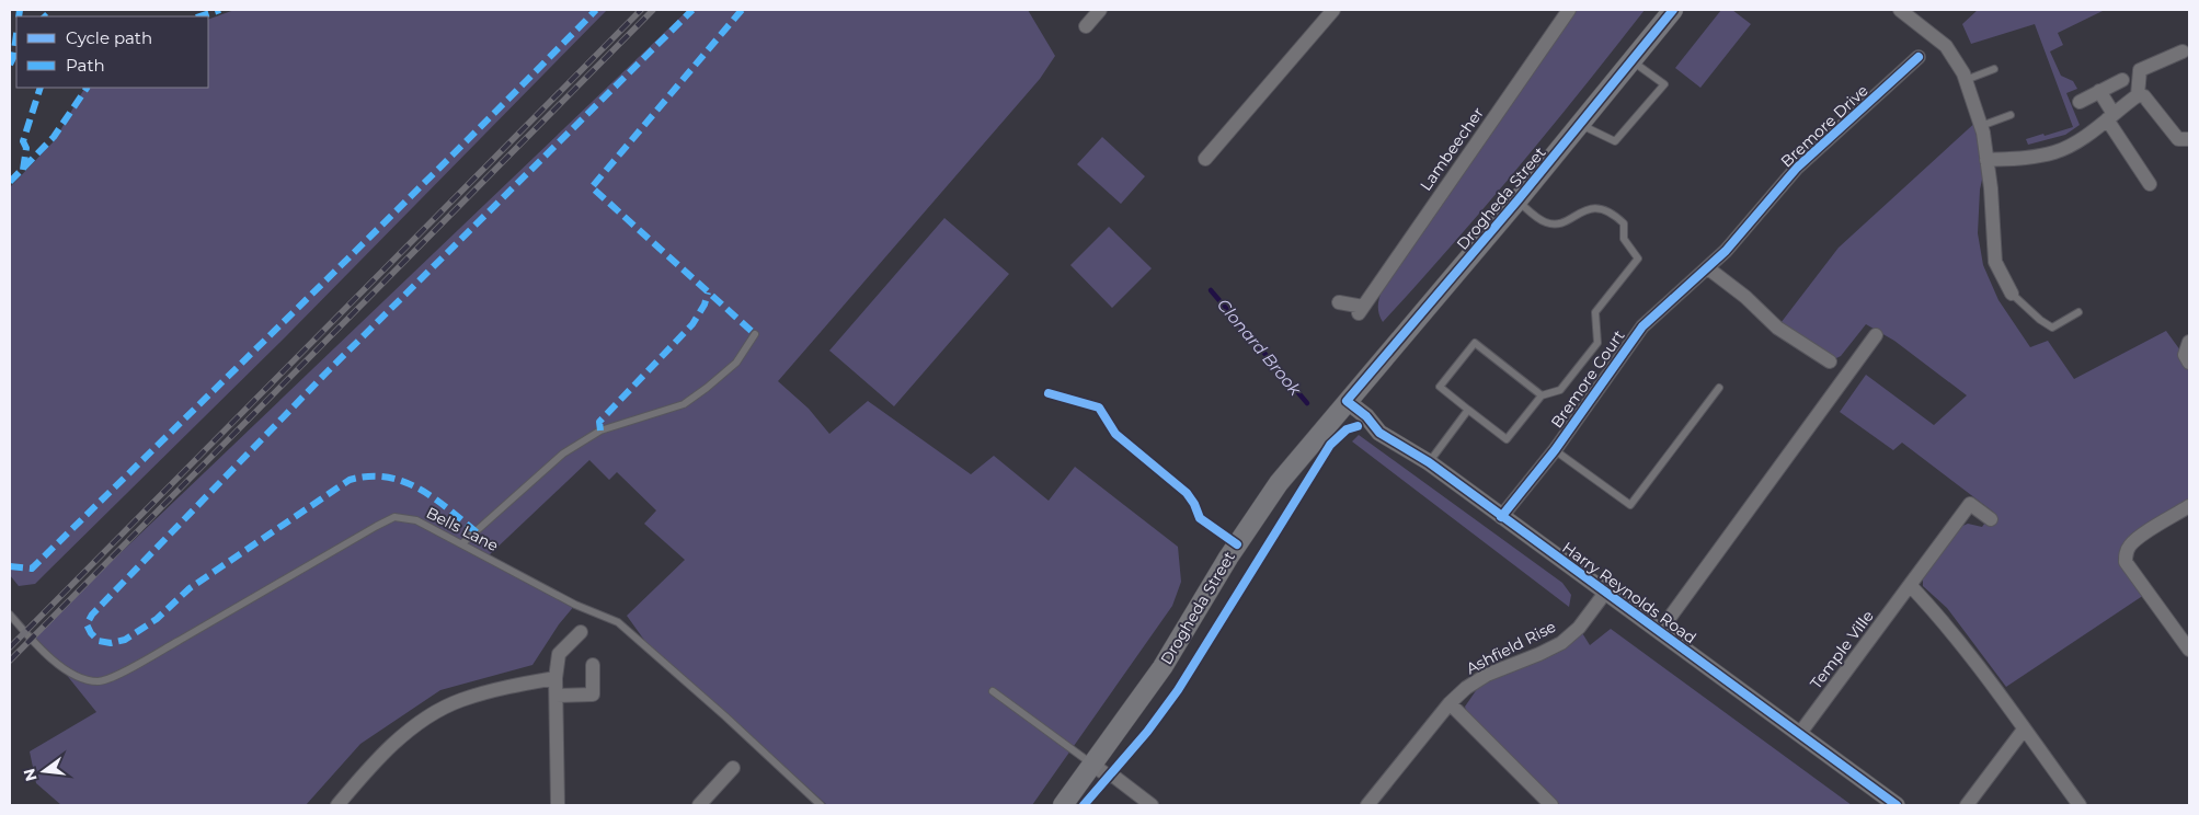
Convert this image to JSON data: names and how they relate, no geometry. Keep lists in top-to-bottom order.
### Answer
{
  "streets": {
    "main road": ["Drogheda Street"],
    "street": [
      "Bremore Drive",
      "Lambeecher",
      "Bremore Court",
      "Harry Reynolds Road",
      "Ashfield Rise",
      "Temple Ville"
    ],
    "lane": ["Bells Lane"]
  },
  "crossings": [
    ["Bremore Drive", "Bremore Court"],
    ["Drogheda Street", "Harry Reynolds Road"],
    ["Bremore Court", "Harry Reynolds Road"],
    ["Harry Reynolds Road", "Ashfield Rise"],
    ["Harry Reynolds Road", "Temple Ville"]
  ],
  "water": ["Clonard Brook"],
  "legend": ["Cycle path", "Path"],
  "north": "left"
}
